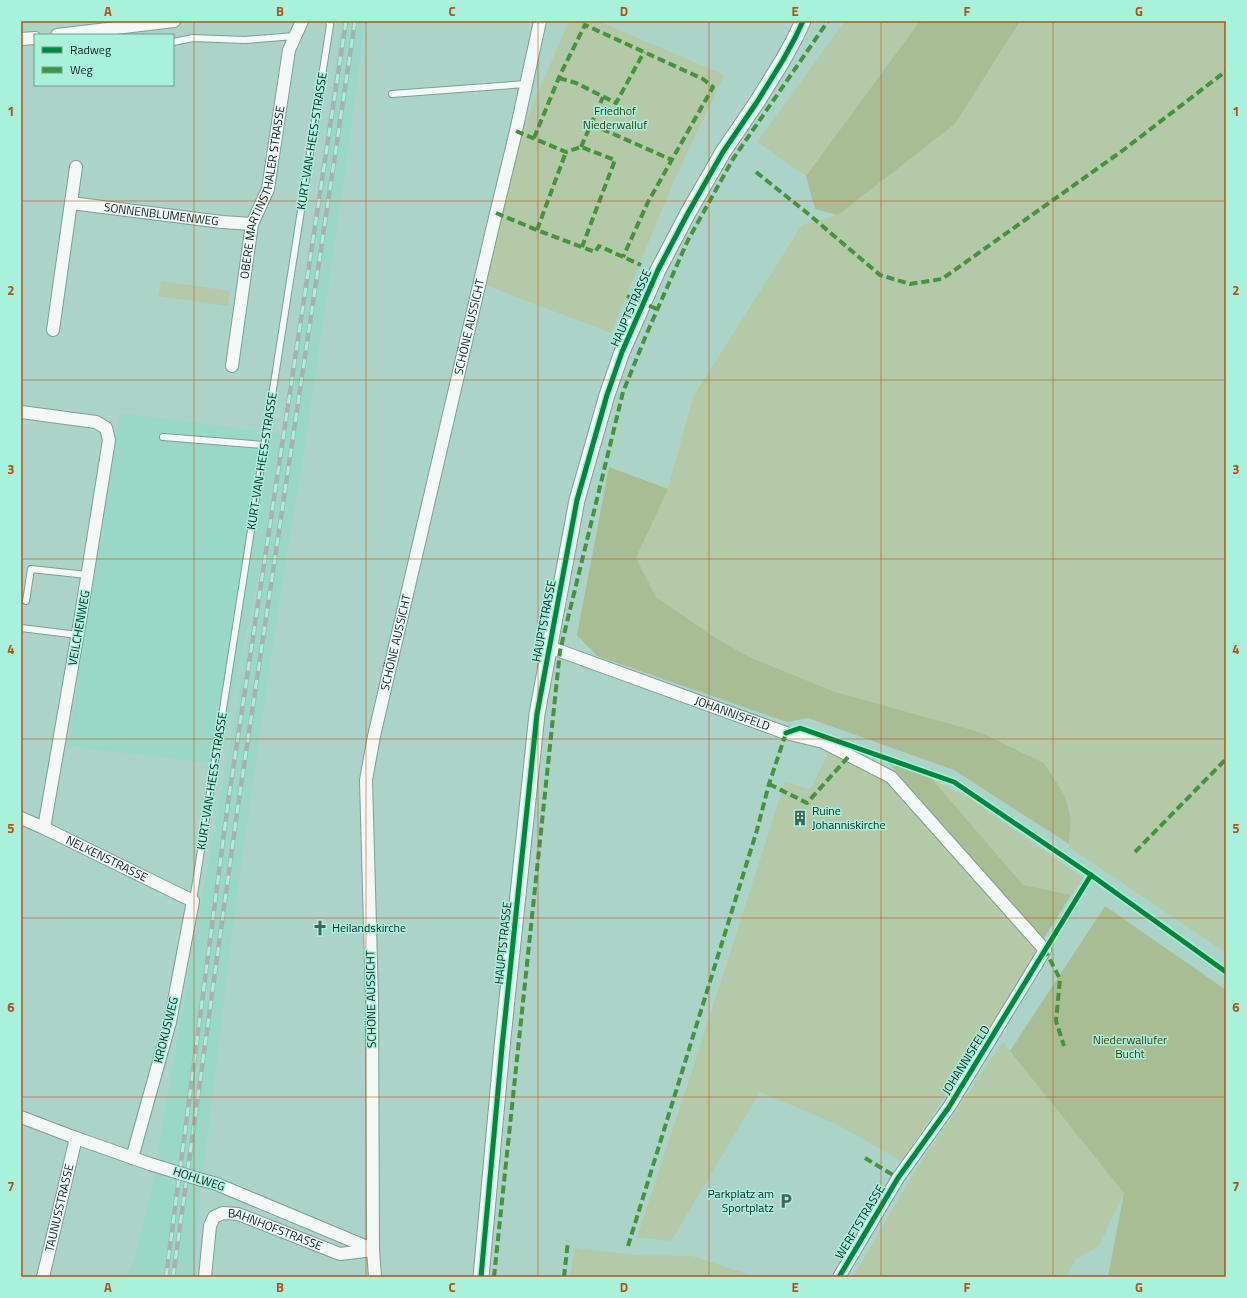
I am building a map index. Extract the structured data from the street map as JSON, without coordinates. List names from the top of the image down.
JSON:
{
  "streets": {
    "street": [
      "OBERE MARTINSTHALER STRASSE",
      "SONNENBLUMENWEG",
      "HAUPTSTRASSE",
      "SCHÖNE AUSSICHT",
      "VEILCHENWEG",
      "JOHANNISFELD",
      "NELKENSTRASSE",
      "KROKUSWEG",
      "HOHLWEG",
      "TAUNUSSTRASSE",
      "WERFTSTRASSE",
      "BAHNHOFSTRASSE"
    ],
    "lane": ["KURT-VAN-HEES-STRASSE"]
  },
  "crossings": [
    ["KURT-VAN-HEES-STRASSE", "NELKENSTRASSE"],
    ["KURT-VAN-HEES-STRASSE", "KROKUSWEG"],
    ["OBERE MARTINSTHALER STRASSE", "SONNENBLUMENWEG"],
    ["HAUPTSTRASSE", "JOHANNISFELD"],
    ["SCHÖNE AUSSICHT", "HOHLWEG"],
    ["SCHÖNE AUSSICHT", "BAHNHOFSTRASSE"],
    ["VEILCHENWEG", "NELKENSTRASSE"],
    ["JOHANNISFELD", "WERFTSTRASSE"],
    ["NELKENSTRASSE", "KROKUSWEG"],
    ["KROKUSWEG", "HOHLWEG"],
    ["HOHLWEG", "TAUNUSSTRASSE"],
    ["HOHLWEG", "BAHNHOFSTRASSE"]
  ],
  "parks": ["Friedhof Niederwalluf", "Niederwallufer Bucht"],
  "places": {
    "building": ["Ruine Johanniskirche"],
    "church": ["Heilandskirche"],
    "parking": ["Parkplatz am Sportplatz"]
  },
  "legend": ["Radweg", "Weg"],
  "grid": {
    "columns": [
      "A",
      "B",
      "C",
      "D",
      "E",
      "F",
      "G"
    ],
    "rows": [
      "1",
      "2",
      "3",
      "4",
      "5",
      "6",
      "7"
    ]
  }
}
